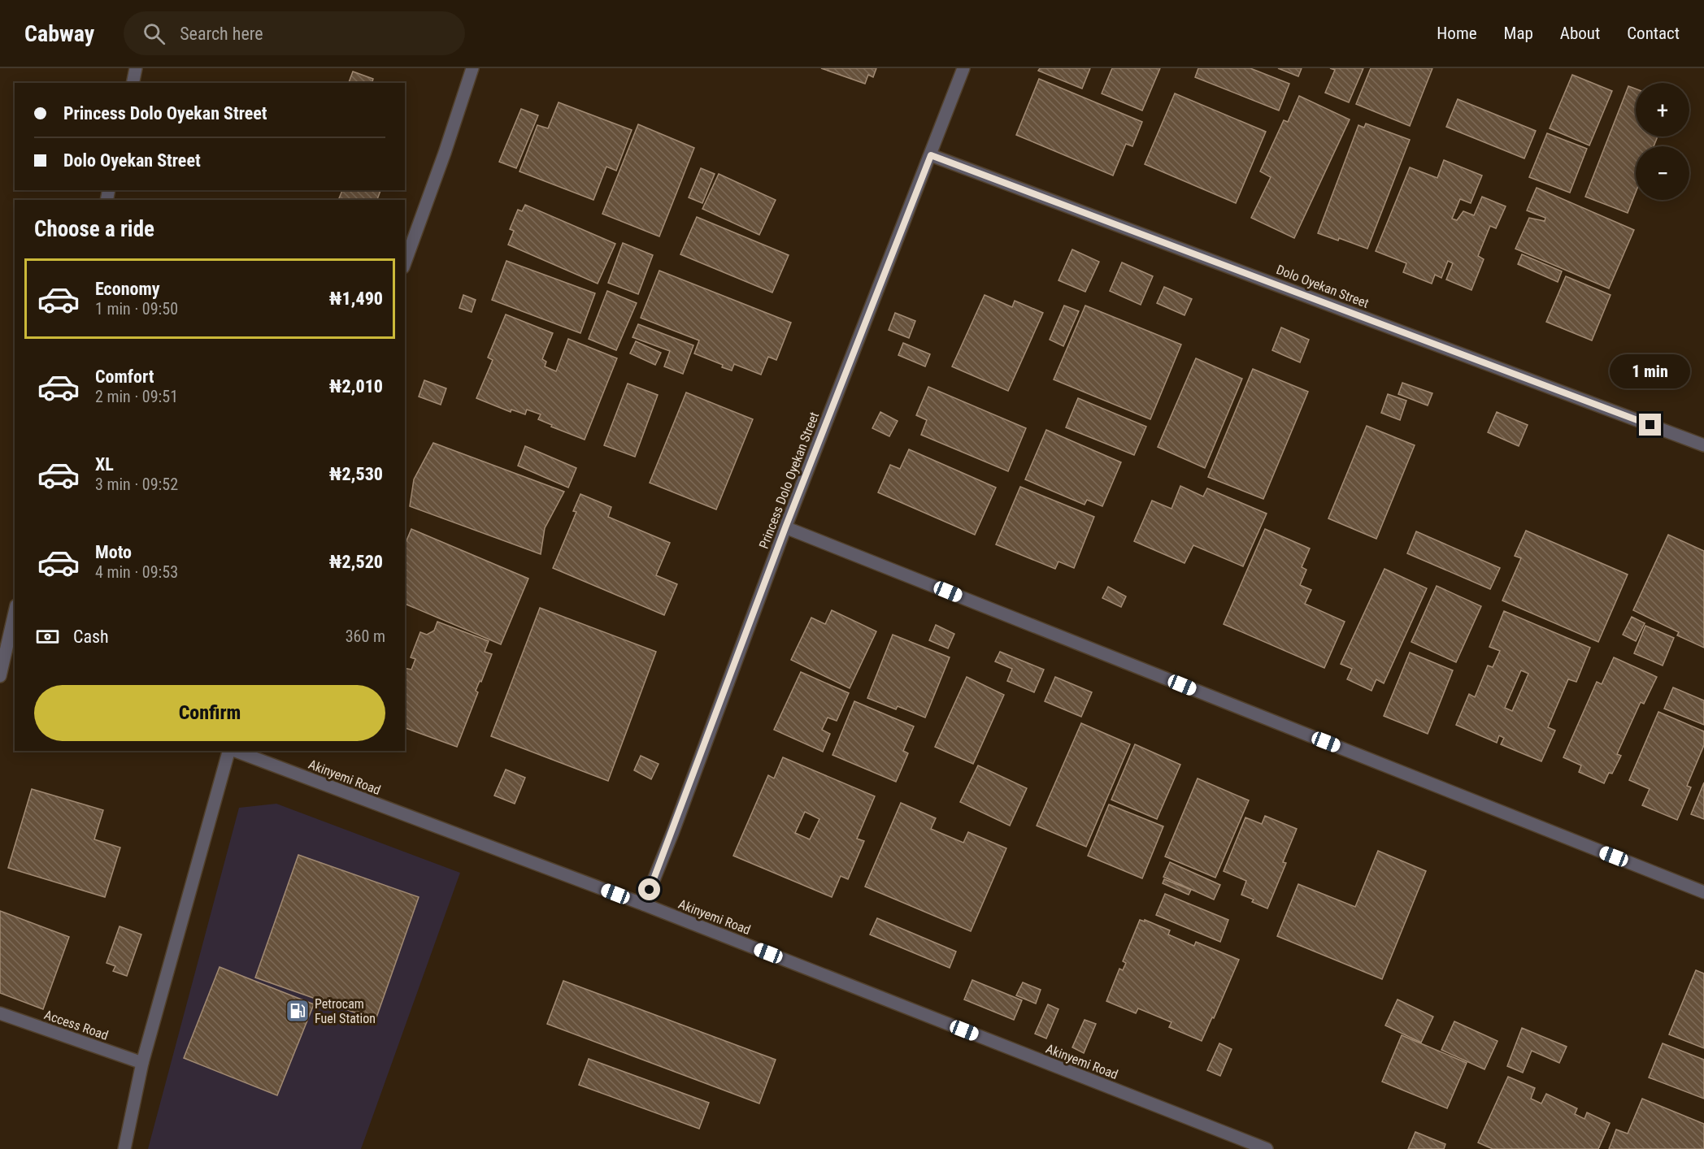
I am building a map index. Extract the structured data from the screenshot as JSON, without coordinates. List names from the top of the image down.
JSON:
{
  "streets": {
    "street": [
      "Dolo Oyekan Street",
      "Princess Dolo Oyekan Street",
      "Akinyemi Road",
      "Access Road"
    ]
  },
  "crossings": [
    ["Dolo Oyekan Street", "Princess Dolo Oyekan Street"],
    ["Princess Dolo Oyekan Street", "Akinyemi Road"]
  ],
  "places": {
    "fuel station": ["Petrocam Fuel Station"]
  },
  "page": {
    "header": "Cabway",
    "search": "Search here",
    "nav": [
      "Home",
      "Map",
      "About",
      "Contact"
    ],
    "map_buttons": ["+", "−"],
    "banner": ["Princess Dolo Oyekan Street", "Dolo Oyekan Street"],
    "heading": "Choose a ride",
    "list": [
      {
        "name": "Economy",
        "note": "1 min · 09:50",
        "value": "₦1,490"
      },
      {
        "name": "Comfort",
        "note": "2 min · 09:51",
        "value": "₦2,010"
      },
      {
        "name": "XL",
        "note": "3 min · 09:52",
        "value": "₦2,530"
      },
      {
        "name": "Moto",
        "note": "4 min · 09:53",
        "value": "₦2,520"
      }
    ],
    "bubble": "1 min",
    "pay": ["Cash", "360 m"],
    "buttons": "Confirm"
  }
}
